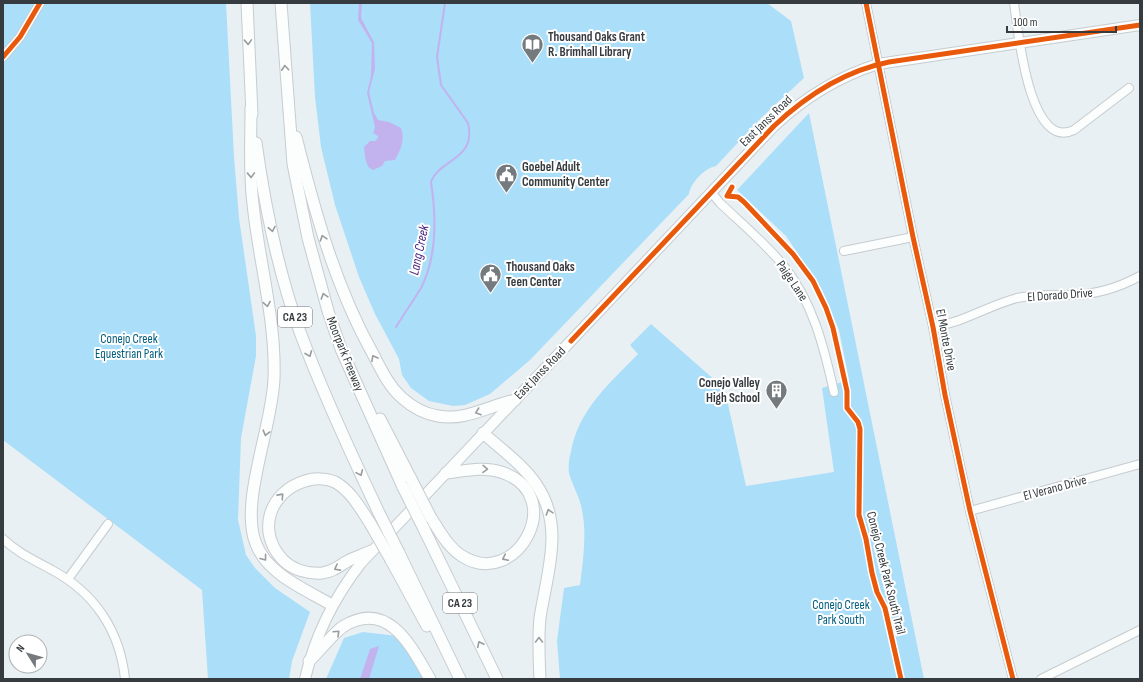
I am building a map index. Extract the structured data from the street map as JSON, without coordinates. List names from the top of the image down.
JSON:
{
  "streets": {
    "highway": ["CA 23", "Moorpark Freeway"],
    "main road": ["East Janss Road"],
    "street": [
      "Paige Lane",
      "El Dorado Drive",
      "El Monte Drive",
      "El Verano Drive"
    ],
    "cycle path": ["Conejo Creek Park South Trail"]
  },
  "crossings": [
    ["East Janss Road", "Paige Lane"],
    ["East Janss Road", "El Monte Drive"],
    ["El Dorado Drive", "El Monte Drive"],
    ["El Monte Drive", "El Verano Drive"]
  ],
  "water": ["Lang Creek"],
  "parks": ["Conejo Creek Equestrian Park", "Conejo Creek Park South"],
  "places": {
    "library": ["Thousand Oaks Grant R. Brimhall Library"],
    "public building": ["Goebel Adult Community Center", "Thousand Oaks Teen Center"],
    "building": ["Conejo Valley High School"]
  },
  "scale_bar": "100 m",
  "north": "top left"
}
